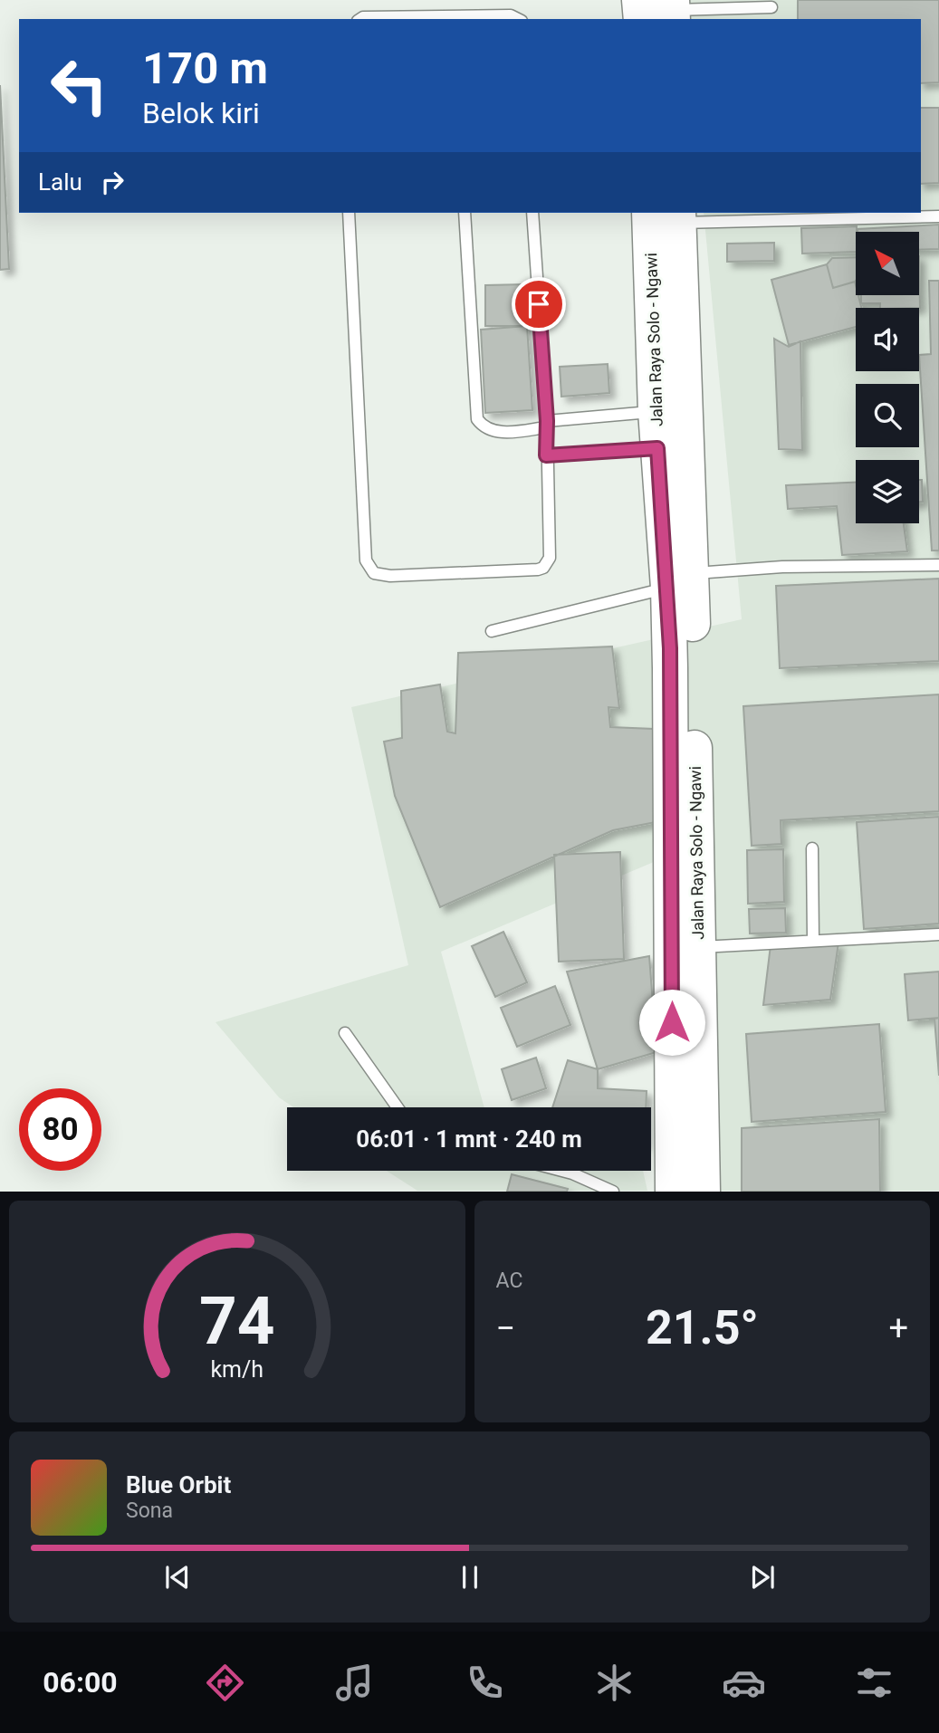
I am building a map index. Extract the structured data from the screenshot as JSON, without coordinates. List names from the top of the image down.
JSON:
{
  "streets": {
    "highway": ["Jalan Raya Solo - Ngawi"]
  },
  "north": "top left",
  "page": {
    "turn": ["170 m", "Belok kiri"],
    "then": "Lalu",
    "limit": "80",
    "trip": "06:01 · 1 mnt · 240 m",
    "tile": "AC",
    "heat": ["−", "21.5°", "+"],
    "song": ["Blue Orbit", "Sona"],
    "tabs": "06:00",
    "gauge": ["74", "km/h"]
  }
}
